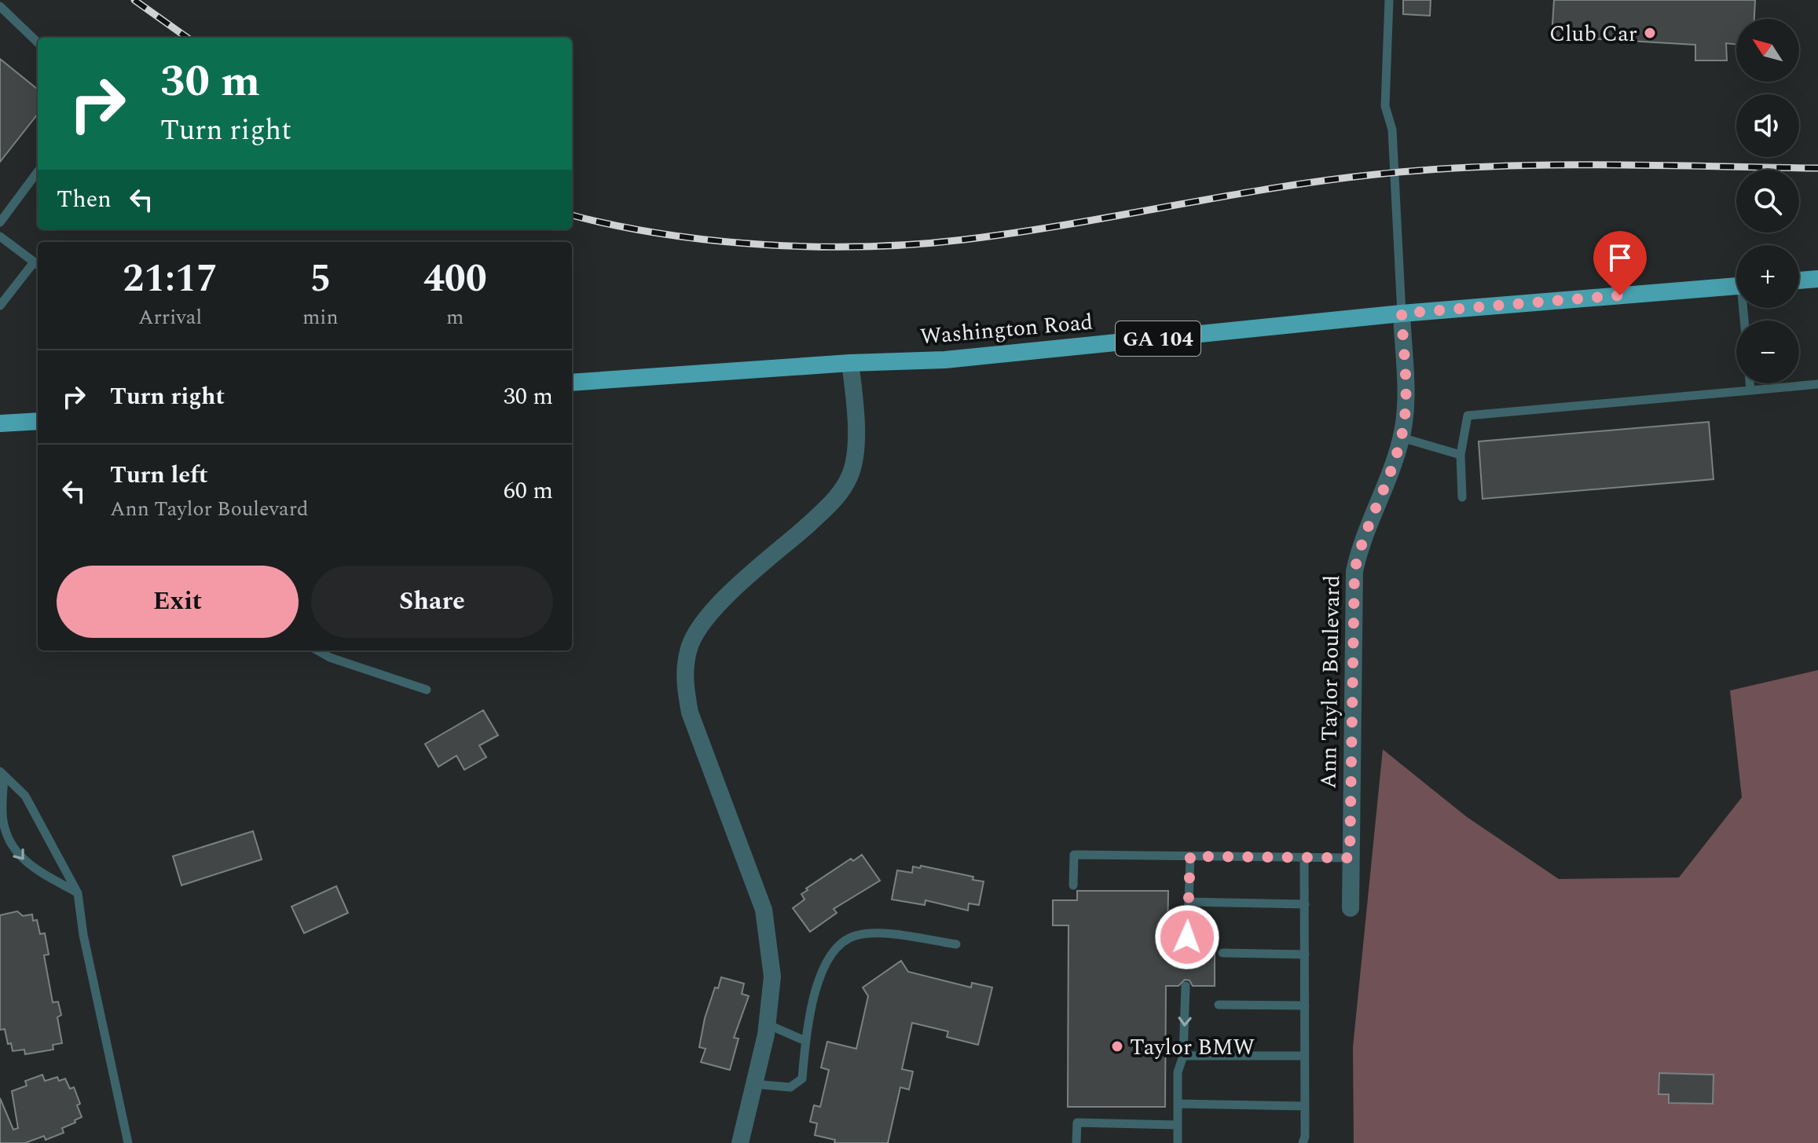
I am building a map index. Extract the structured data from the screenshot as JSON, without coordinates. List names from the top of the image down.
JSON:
{
  "streets": {
    "main road": ["Washington Road", "GA 104"],
    "street": ["Ann Taylor Boulevard"]
  },
  "crossings": [
    ["Washington Road", "Ann Taylor Boulevard"]
  ],
  "places": ["Club Car", "Taylor BMW"],
  "north": "top left",
  "page": {
    "map_buttons": ["+", "−"],
    "turn": ["30 m", "Turn right"],
    "then": "Then",
    "eta": [
      "21:17",
      "Arrival",
      "5",
      "min",
      "400",
      "m"
    ],
    "list": [
      {
        "name": "Turn right",
        "value": "30 m"
      },
      {
        "name": "Turn left",
        "note": "Ann Taylor Boulevard",
        "value": "60 m"
      }
    ],
    "buttons": ["Exit", "Share"]
  }
}
